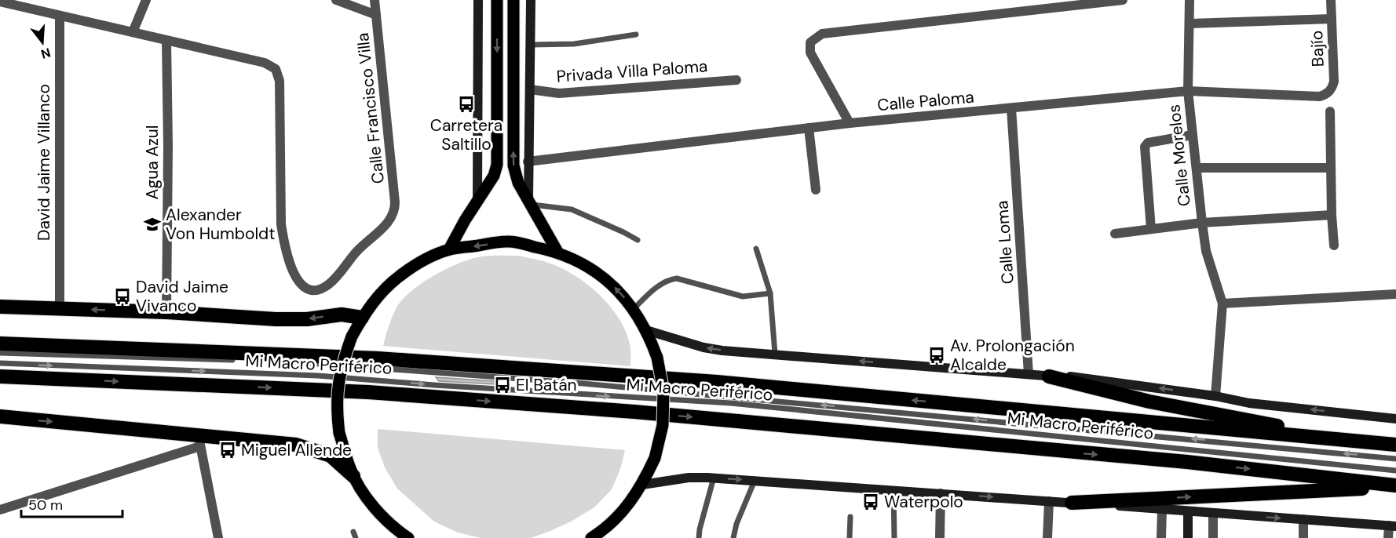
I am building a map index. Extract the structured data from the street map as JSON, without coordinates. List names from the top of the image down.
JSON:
{
  "streets": {
    "street": [
      "Bajío",
      "Privada Villa Paloma",
      "Calle Paloma",
      "Calle Francisco Villa",
      "Calle Morelos",
      "David Jaime Villanco",
      "Agua Azul",
      "Calle Loma"
    ],
    "lane": ["Mi Macro Periférico"]
  },
  "crossings": [
    ["Bajío", "Calle Paloma"],
    ["Calle Paloma", "Calle Morelos"],
    ["Calle Paloma", "Calle Loma"],
    ["Calle Francisco Villa", "Agua Azul"]
  ],
  "places": {
    "bus stop": [
      "Carretera Saltillo",
      "David Jaime Vivanco",
      "Av. Prolongación Alcalde",
      "El Batán",
      "Miguel Allende",
      "Waterpolo"
    ],
    "school or university": ["Alexander Von Humboldt"]
  },
  "scale_bar": "50 m",
  "north": "bottom"
}
